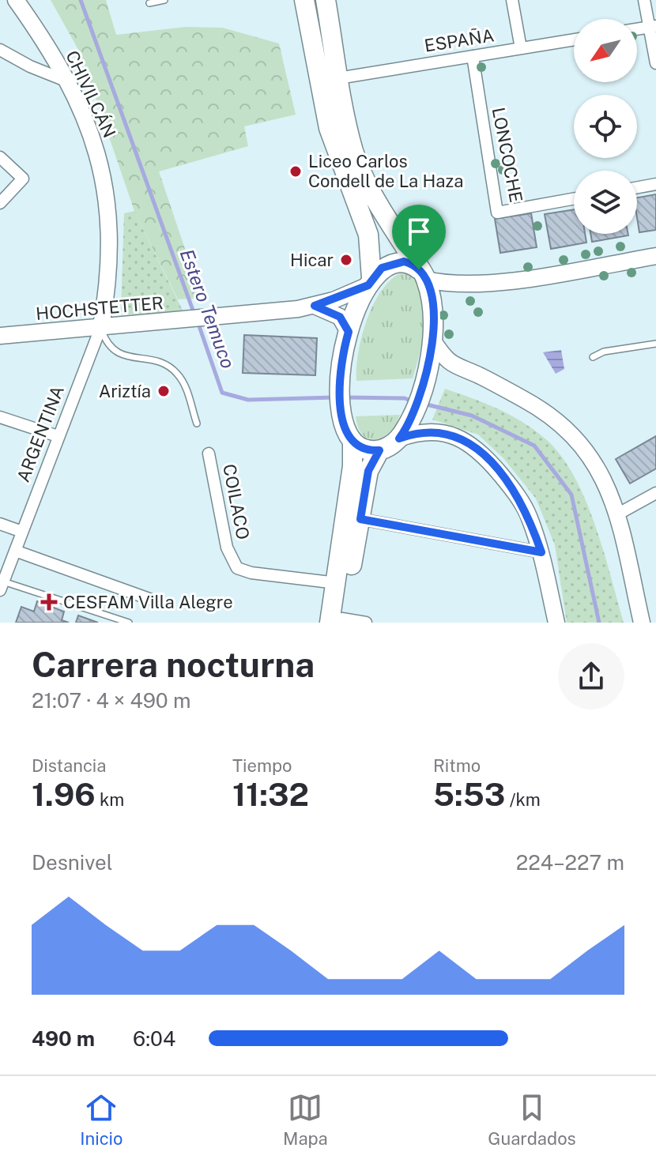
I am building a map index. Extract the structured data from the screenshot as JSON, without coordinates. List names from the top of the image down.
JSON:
{
  "streets": {
    "main road": ["CHIVILCÁN", "HOCHSTETTER"],
    "street": [
      "ESPAÑA",
      "LONCOCHE",
      "ARGENTINA",
      "COILACO"
    ]
  },
  "crossings": [
    ["ESPAÑA", "LONCOCHE"],
    ["CHIVILCÁN", "HOCHSTETTER"],
    ["CHIVILCÁN", "ARGENTINA"],
    ["HOCHSTETTER", "ARGENTINA"]
  ],
  "water": ["Estero Temuco"],
  "places": {
    "other": ["Liceo Carlos Condell de La Haza", "Hicar", "Ariztía"],
    "health": ["CESFAM Villa Alegre"]
  },
  "north": "bottom left",
  "page": {
    "heading": ["Carrera nocturna", "21:07 · 4 × 490 m"],
    "stats": [
      ["Distancia", "1.96 km"],
      ["Tiempo", "11:32"],
      ["Ritmo", "5:53 /km"]
    ],
    "chart": ["Desnivel", "224–227 m"],
    "list": [
      {
        "name": "490 m",
        "note": "6:04"
      }
    ],
    "tabs": ["Inicio", "Mapa", "Guardados"]
  }
}
